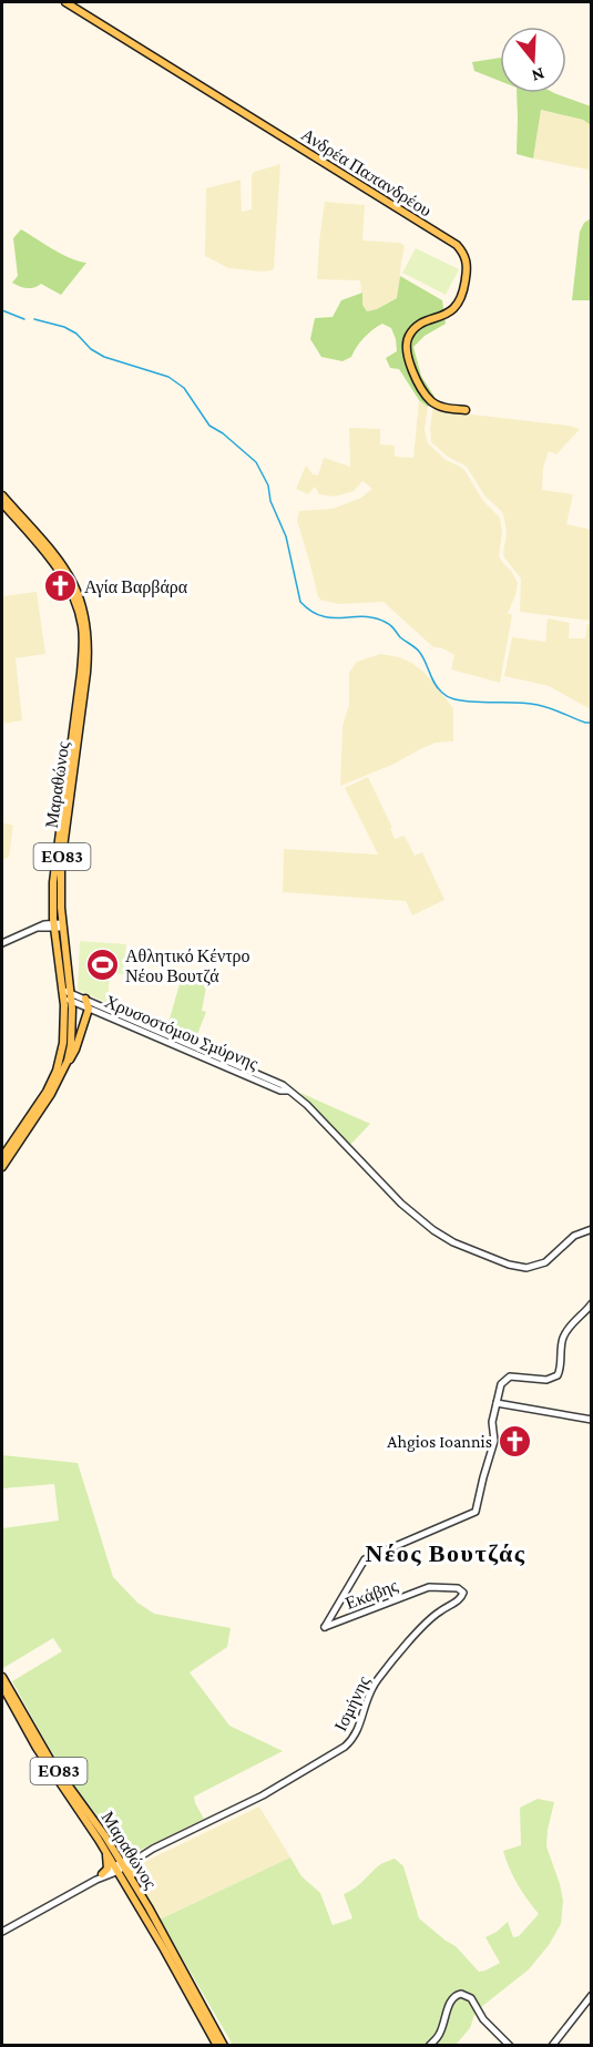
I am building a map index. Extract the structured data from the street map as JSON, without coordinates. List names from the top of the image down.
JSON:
{
  "streets": {
    "main road": ["Ανδρέα Παπανδρέου", "Μαραθώνος", "ΕΟ83"],
    "street": ["Χρυσοστόμου Σμύρνης", "Εκάβης", "Ισμήνης"]
  },
  "crossings": [
    ["Μαραθώνος", "Χρυσοστόμου Σμύρνης"],
    ["Εκάβης", "Ισμήνης"]
  ],
  "districts": ["Νέος Βουτζάς"],
  "places": {
    "church": ["Αγία Βαρβάρα", "Ahgios Ioannis"],
    "sports": ["Αθλητικό Κέντρο Νέου Βουτζά"]
  },
  "north": "bottom"
}
